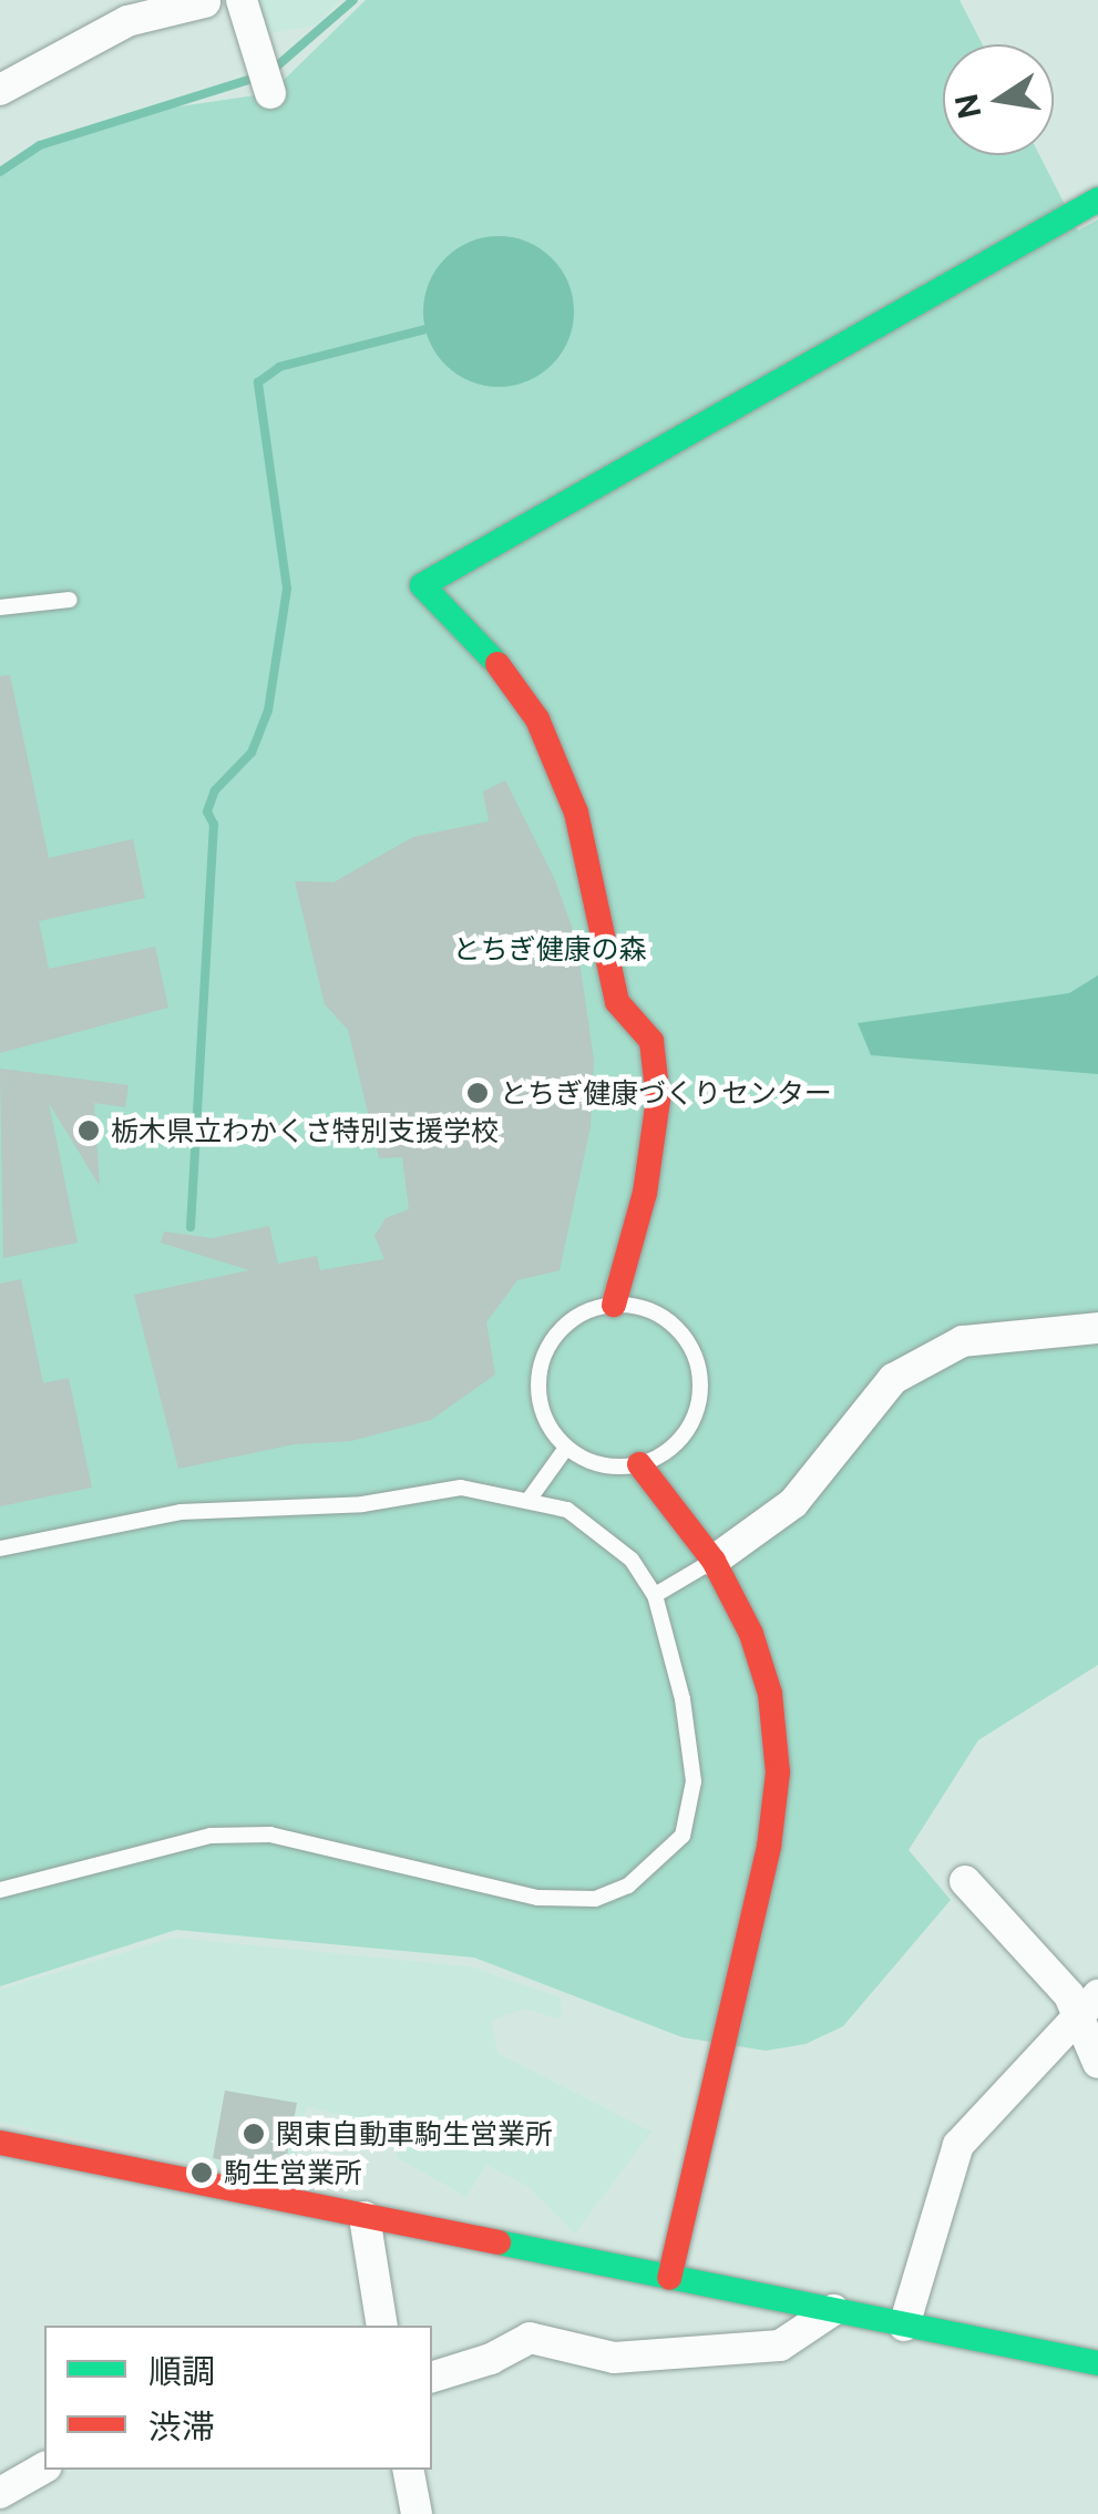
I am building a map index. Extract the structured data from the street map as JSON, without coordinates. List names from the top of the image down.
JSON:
{
  "parks": ["とちぎ健康の森"],
  "places": [
    "とちぎ健康づくりセンター",
    "栃木県立わかくさ特別支援学校",
    "関東自動車駒生営業所",
    "駒生営業所"
  ],
  "legend": ["順調", "渋滞"],
  "north": "left"
}
